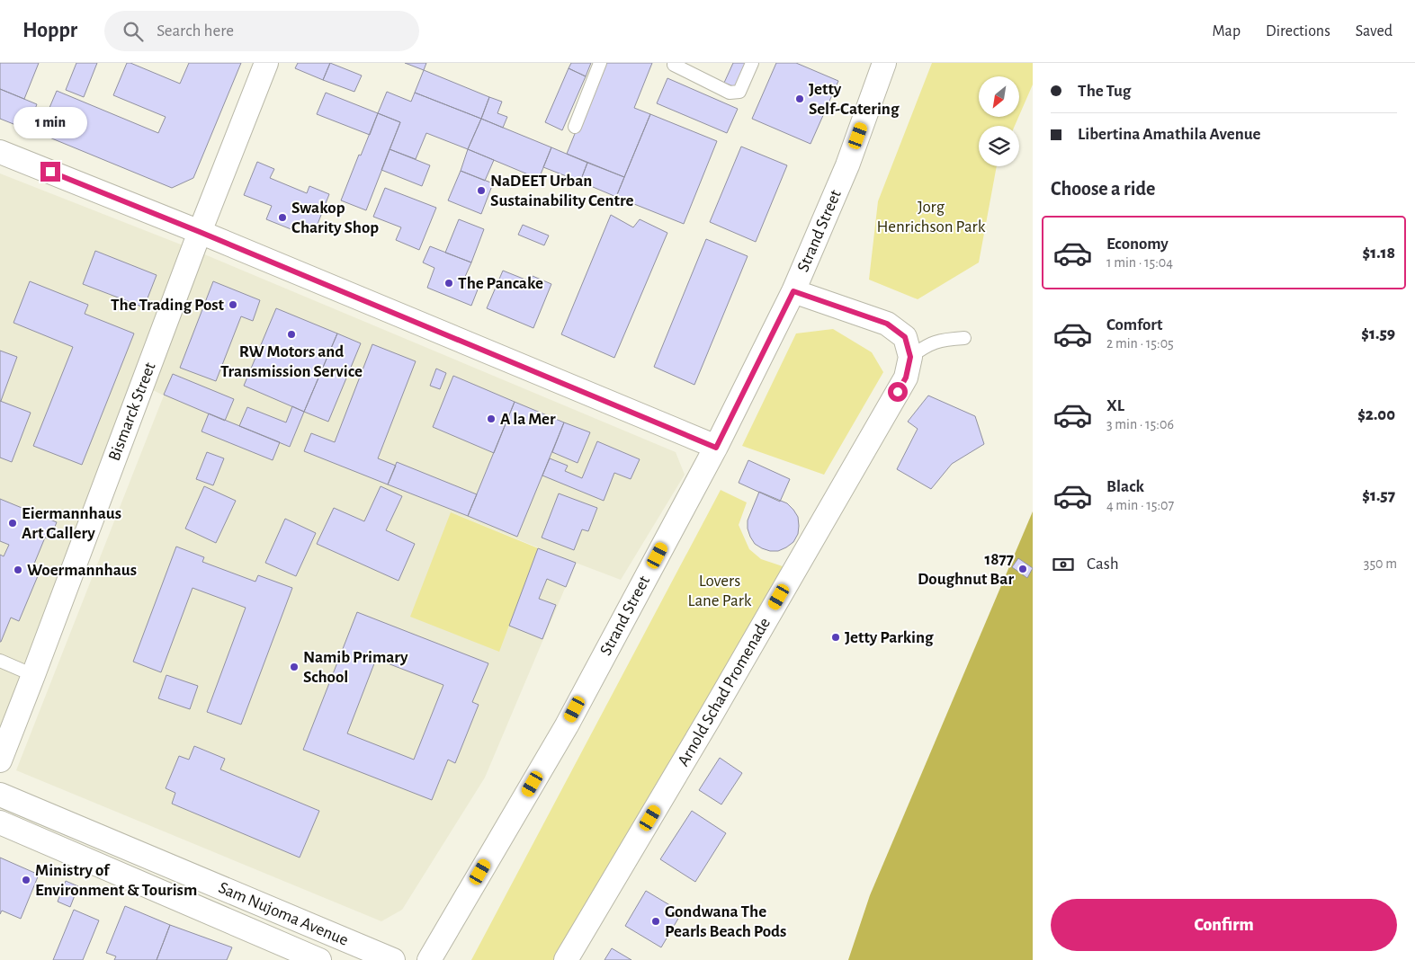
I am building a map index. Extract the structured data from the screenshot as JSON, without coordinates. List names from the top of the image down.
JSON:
{
  "streets": {
    "street": [
      "Strand Street",
      "Bismarck Street",
      "Arnold Schad Promenade",
      "Sam Nujoma Avenue"
    ]
  },
  "parks": ["Jorg Henrichson Park", "Lovers Lane Park"],
  "places": [
    "Jetty Self-Catering",
    "NaDEET Urban Sustainability Centre",
    "Swakop Charity Shop",
    "The Pancake",
    "The Trading Post",
    "RW Motors and Transmission Service",
    "A la Mer",
    "Eiermannhaus Art Gallery",
    "1877 Doughnut Bar",
    "Woermannhaus",
    "Jetty Parking",
    "Namib Primary School",
    "Ministry of Environment & Tourism",
    "Gondwana The Pearls Beach Pods"
  ],
  "north": "bottom left",
  "page": {
    "header": "Hoppr",
    "search": "Search here",
    "nav": ["Map", "Directions", "Saved"],
    "banner": ["The Tug", "Libertina Amathila Avenue"],
    "bubble": "1 min",
    "heading": "Choose a ride",
    "list": [
      {
        "name": "Economy",
        "note": "1 min · 15:04",
        "value": "$1.18"
      },
      {
        "name": "Comfort",
        "note": "2 min · 15:05",
        "value": "$1.59"
      },
      {
        "name": "XL",
        "note": "3 min · 15:06",
        "value": "$2.00"
      },
      {
        "name": "Black",
        "note": "4 min · 15:07",
        "value": "$1.57"
      }
    ],
    "pay": ["Cash", "350 m"],
    "buttons": "Confirm"
  }
}
